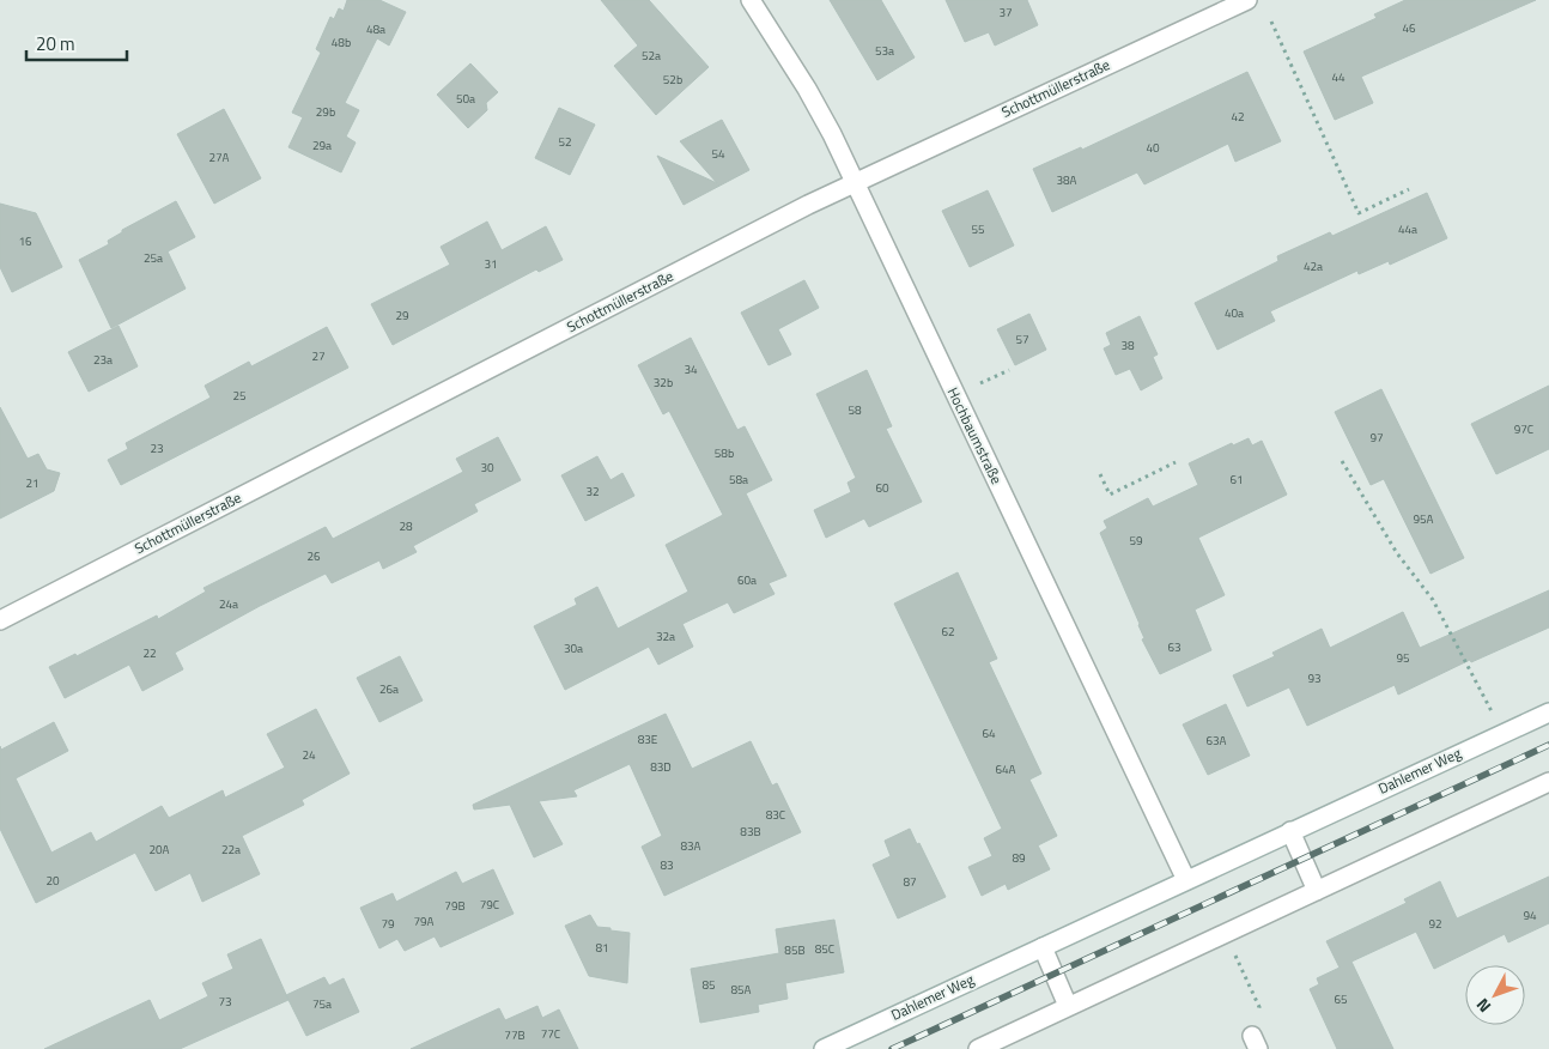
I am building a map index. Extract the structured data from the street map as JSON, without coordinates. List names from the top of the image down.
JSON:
{
  "streets": {
    "street": ["Schottmüllerstraße", "Hochbaumstraße", "Dahlemer Weg"]
  },
  "crossings": [
    ["Schottmüllerstraße", "Hochbaumstraße"],
    ["Hochbaumstraße", "Dahlemer Weg"]
  ],
  "house_numbers": [
    "37",
    "46",
    "48a",
    "48b",
    "53a",
    "52a",
    "44",
    "52b",
    "50a",
    "29b",
    "42",
    "52",
    "29a",
    "40",
    "54",
    "27A",
    "38A",
    "55",
    "44a",
    "16",
    "25a",
    "31",
    "42a",
    "40a",
    "29",
    "57",
    "38",
    "27",
    "23a",
    "34",
    "32b",
    "25",
    "58",
    "97C",
    "97",
    "23",
    "58b",
    "30",
    "58a",
    "61",
    "21",
    "60",
    "32",
    "95A",
    "28",
    "59",
    "26",
    "60a",
    "24a",
    "62",
    "32a",
    "63",
    "30a",
    "22",
    "95",
    "93",
    "26a",
    "64",
    "83E",
    "63A",
    "24",
    "83D",
    "64A",
    "83C",
    "83B",
    "83A",
    "20A",
    "22a",
    "89",
    "83",
    "20",
    "87",
    "79C",
    "79B",
    "94",
    "79A",
    "79",
    "92",
    "81",
    "85C",
    "85B",
    "85",
    "85A",
    "65",
    "73",
    "75a",
    "77C",
    "77B"
  ],
  "scale_bar": "20 m",
  "north": "bottom left"
}
